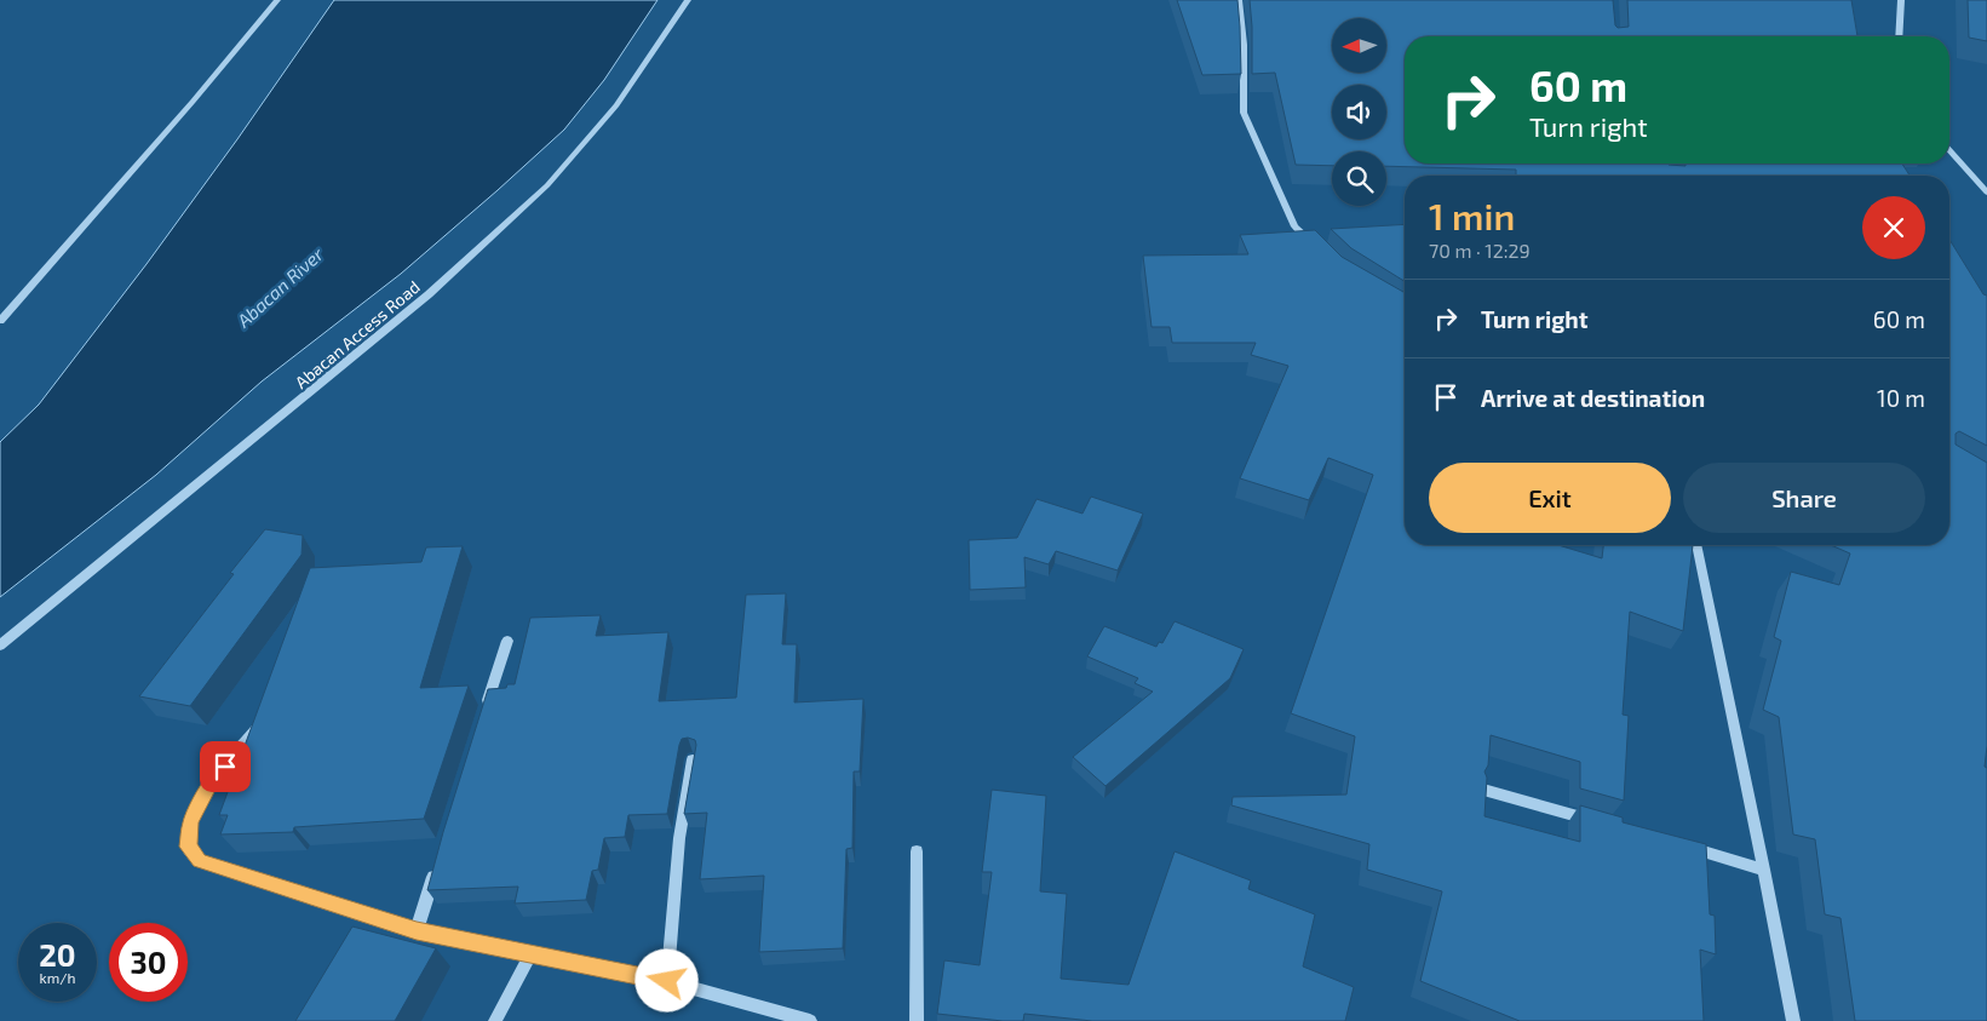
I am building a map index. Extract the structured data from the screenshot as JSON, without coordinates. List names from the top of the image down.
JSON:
{
  "streets": {
    "street": ["Abacan Access Road"]
  },
  "water": ["Abacan River"],
  "north": "left",
  "page": {
    "turn": ["60 m", "Turn right"],
    "heading": ["1 min", "70 m · 12:29"],
    "list": [
      {
        "name": "Turn right",
        "value": "60 m"
      },
      {
        "name": "Arrive at destination",
        "value": "10 m"
      }
    ],
    "buttons": ["Exit", "Share"],
    "speed": "20 km/h",
    "limit": "30"
  }
}
